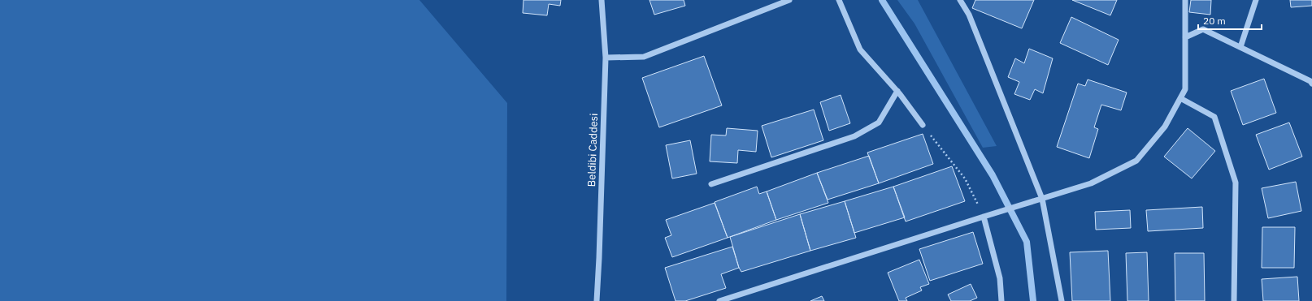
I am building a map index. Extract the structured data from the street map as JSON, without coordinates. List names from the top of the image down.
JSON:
{
  "streets": {
    "street": ["Beldibi Caddesi"]
  },
  "scale_bar": "20 m"
}
